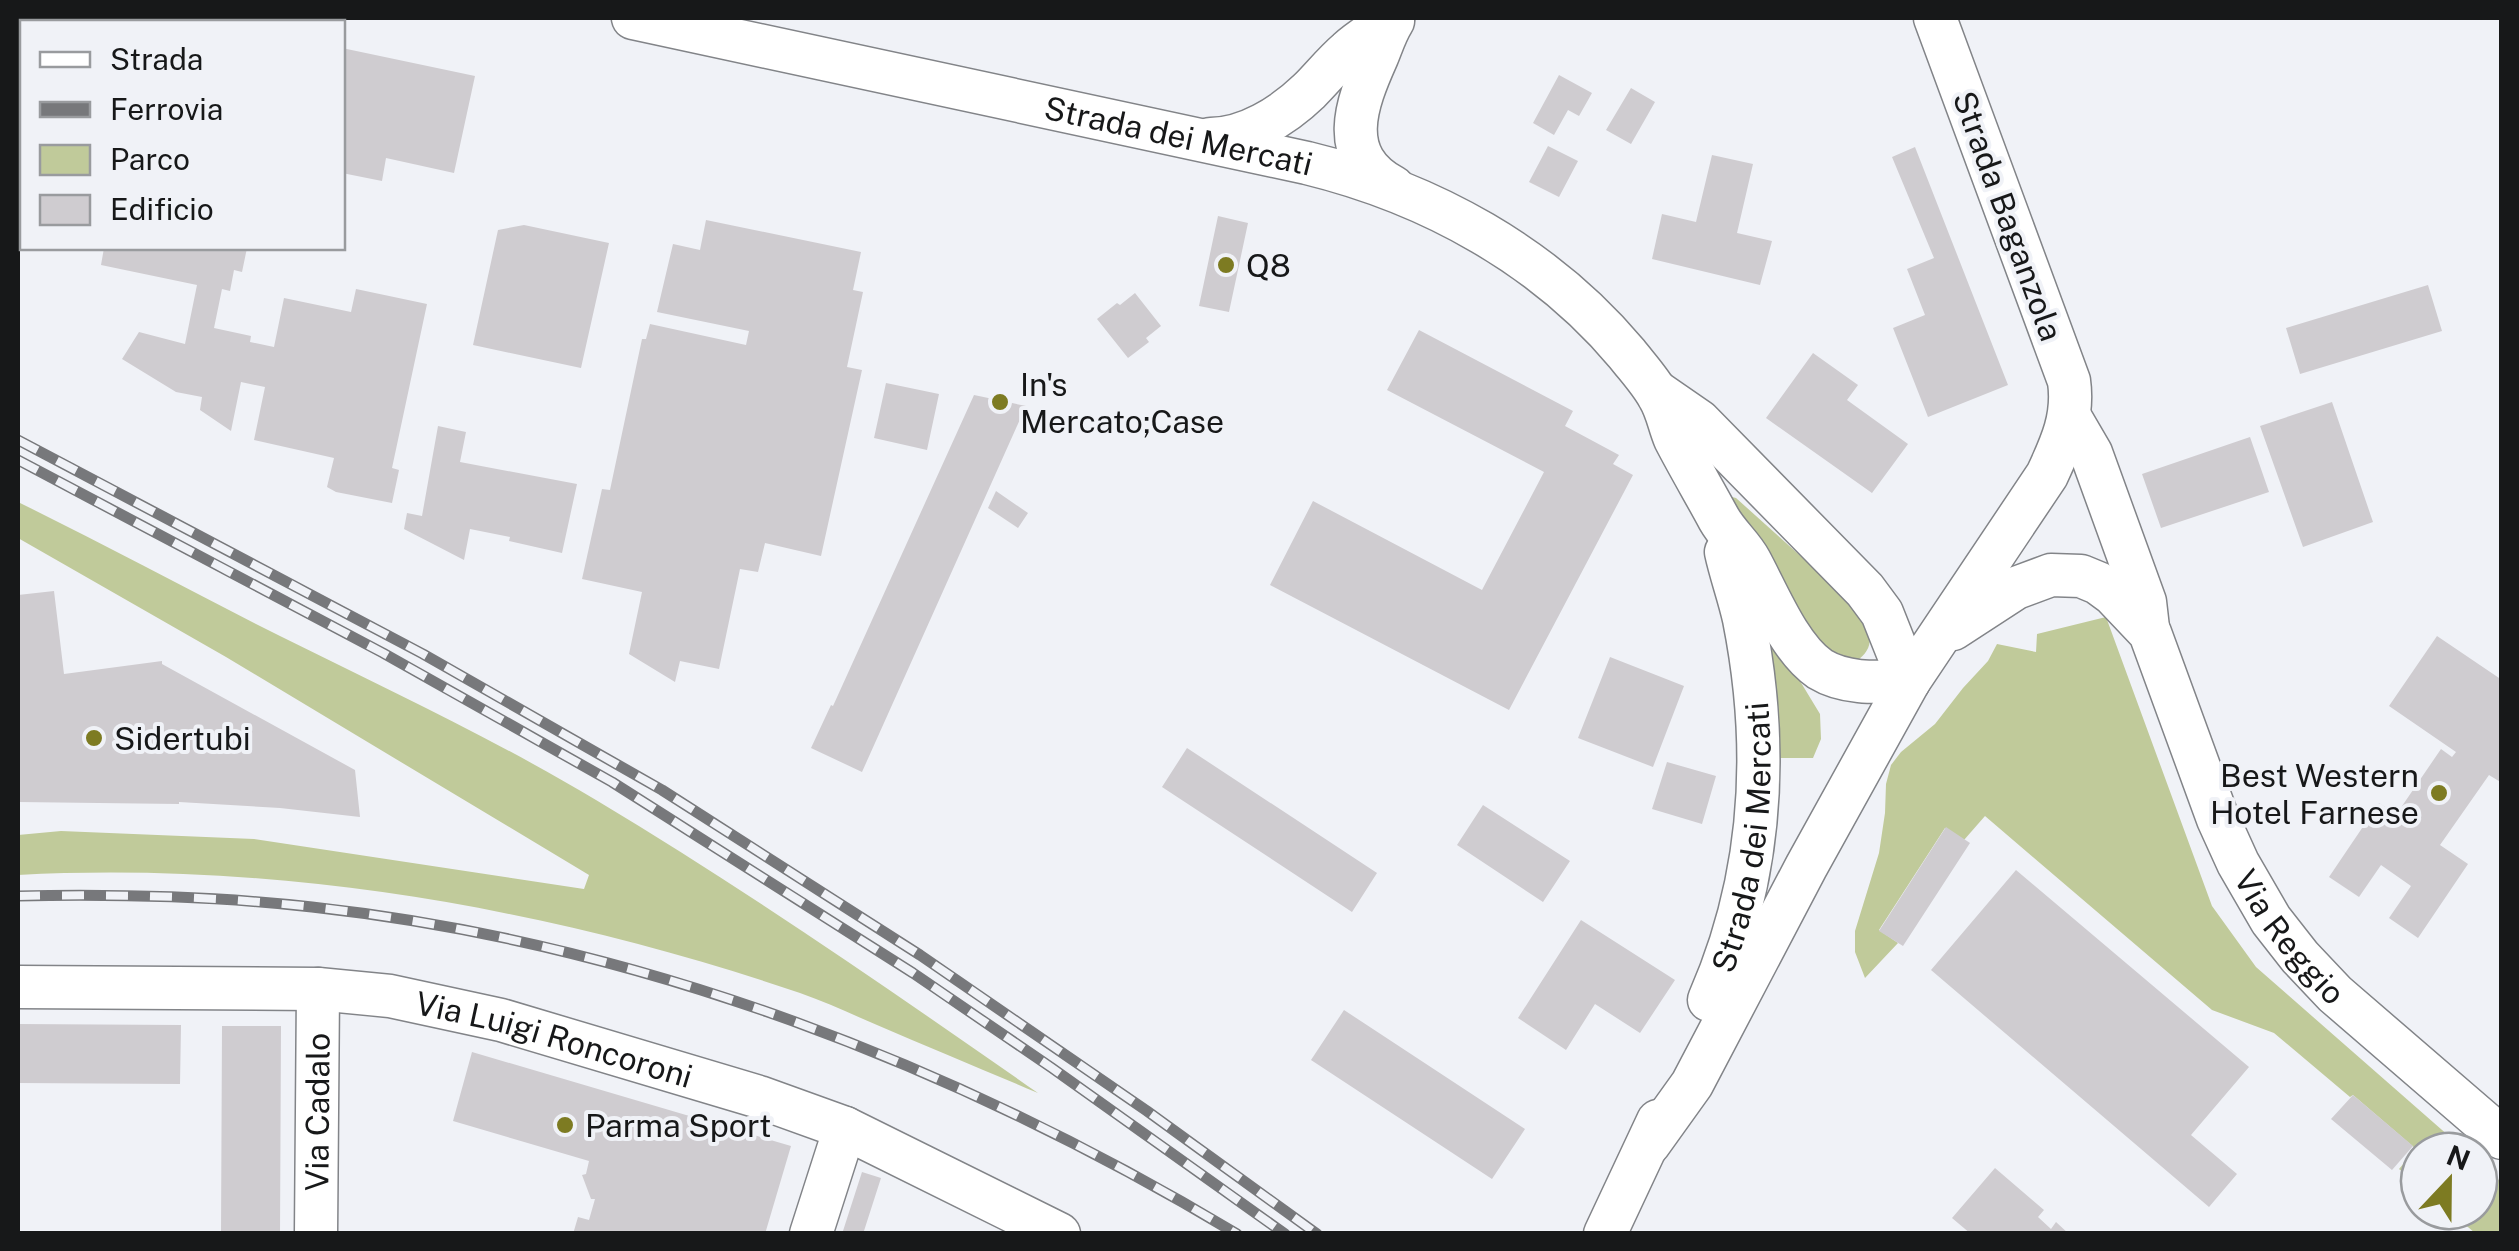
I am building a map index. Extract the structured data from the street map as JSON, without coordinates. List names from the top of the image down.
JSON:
{
  "streets": {
    "street": [
      "Strada dei Mercati",
      "Strada Baganzola",
      "Via Reggio",
      "Via Luigi Roncoroni",
      "Via Cadalo"
    ]
  },
  "crossings": [
    ["Strada dei Mercati", "Strada Baganzola"],
    ["Strada Baganzola", "Via Reggio"],
    ["Via Luigi Roncoroni", "Via Cadalo"]
  ],
  "places": [
    "Q8",
    "In's Mercato;Case",
    "Sidertubi",
    "Best Western Hotel Farnese",
    "Parma Sport"
  ],
  "legend": [
    "Strada",
    "Ferrovia",
    "Parco",
    "Edificio"
  ],
  "north": "top"
}
